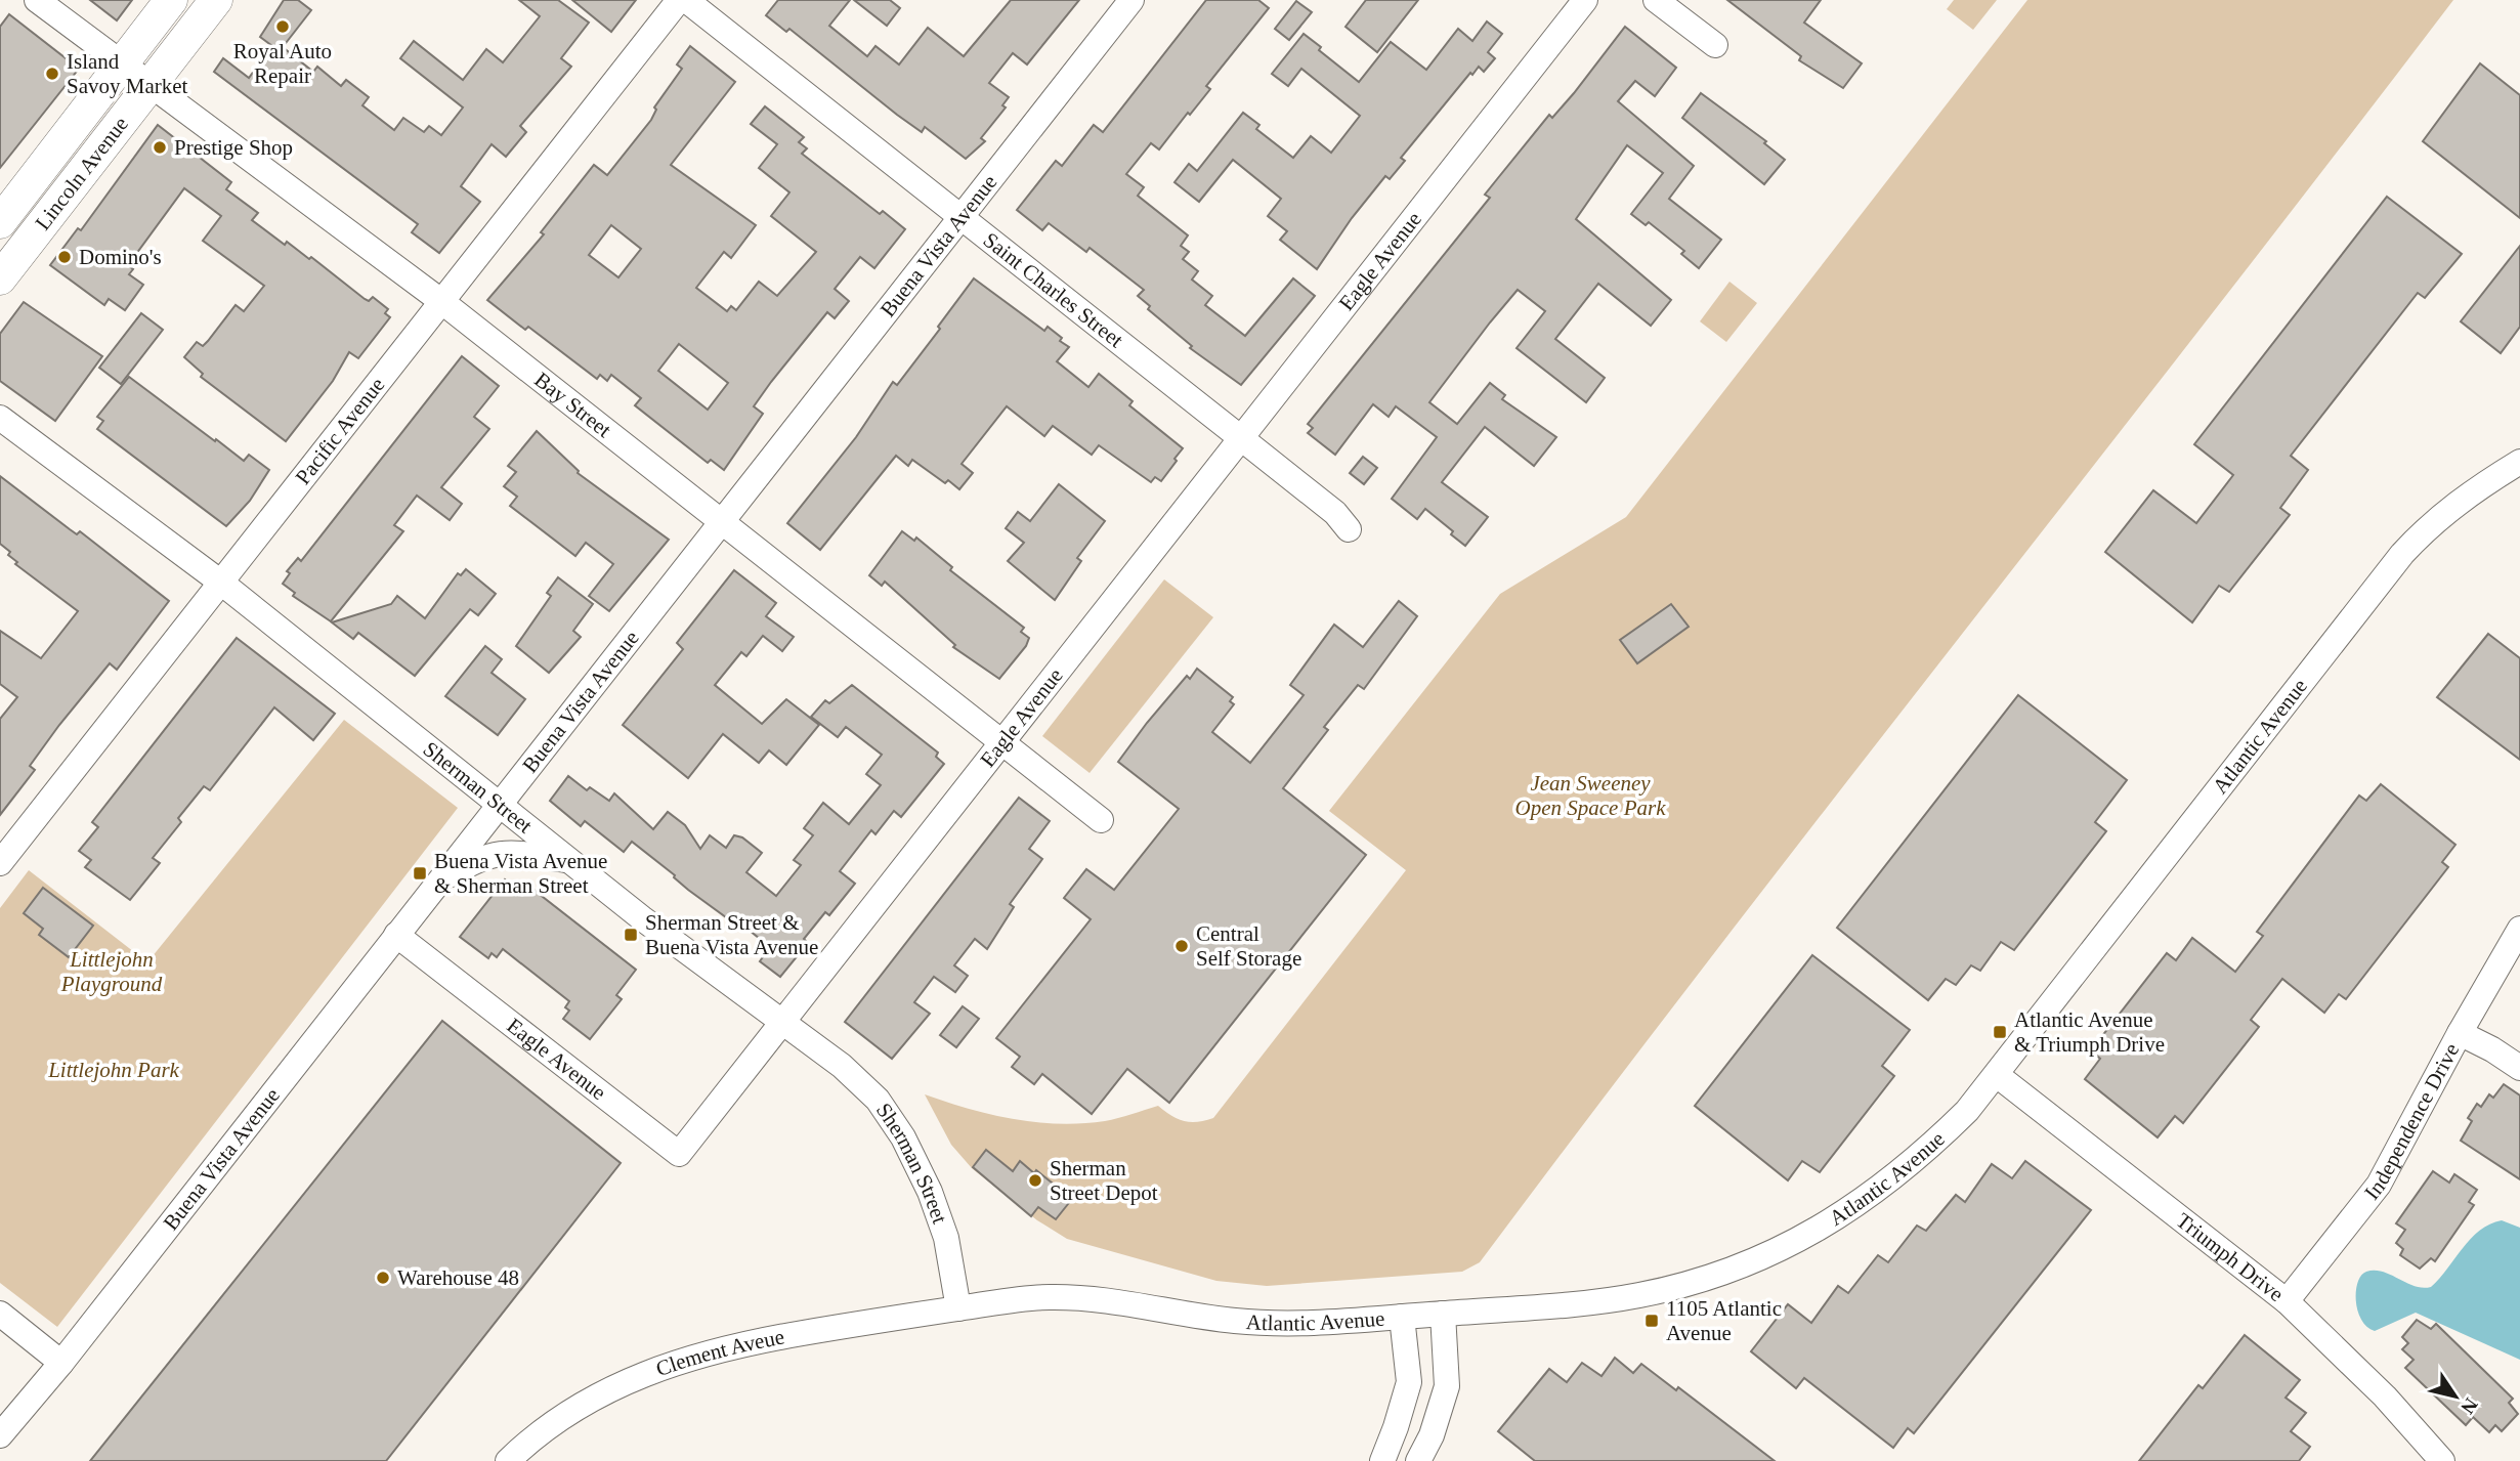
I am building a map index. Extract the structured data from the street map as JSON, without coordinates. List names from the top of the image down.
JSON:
{
  "streets": {
    "main road": ["Lincoln Avenue"],
    "street": [
      "Buena Vista Avenue",
      "Eagle Avenue",
      "Saint Charles Street",
      "Bay Street",
      "Pacific Avenue",
      "Atlantic Avenue",
      "Sherman Street",
      "Independence Drive",
      "Triumph Drive",
      "Clement Aveue"
    ]
  },
  "crossings": [
    ["Lincoln Avenue", "Bay Street"],
    ["Buena Vista Avenue", "Eagle Avenue"],
    ["Buena Vista Avenue", "Saint Charles Street"],
    ["Buena Vista Avenue", "Bay Street"],
    ["Buena Vista Avenue", "Sherman Street"],
    ["Eagle Avenue", "Saint Charles Street"],
    ["Eagle Avenue", "Bay Street"],
    ["Eagle Avenue", "Sherman Street"],
    ["Bay Street", "Pacific Avenue"],
    ["Pacific Avenue", "Sherman Street"],
    ["Atlantic Avenue", "Sherman Street"],
    ["Atlantic Avenue", "Triumph Drive"],
    ["Atlantic Avenue", "Clement Aveue"],
    ["Sherman Street", "Clement Aveue"],
    ["Independence Drive", "Triumph Drive"]
  ],
  "parks": ["Jean Sweeney Open Space Park", "Littlejohn Playground", "Littlejohn Park"],
  "places": {
    "other": [
      "Royal Auto Repair",
      "Island Savoy Market",
      "Prestige Shop",
      "Domino's",
      "Central Self Storage",
      "Sherman Street Depot",
      "Warehouse 48"
    ],
    "transit": [
      "Buena Vista Avenue & Sherman Street",
      "Sherman Street & Buena Vista Avenue",
      "Atlantic Avenue & Triumph Drive",
      "1105 Atlantic Avenue"
    ]
  },
  "north": "bottom right"
}
